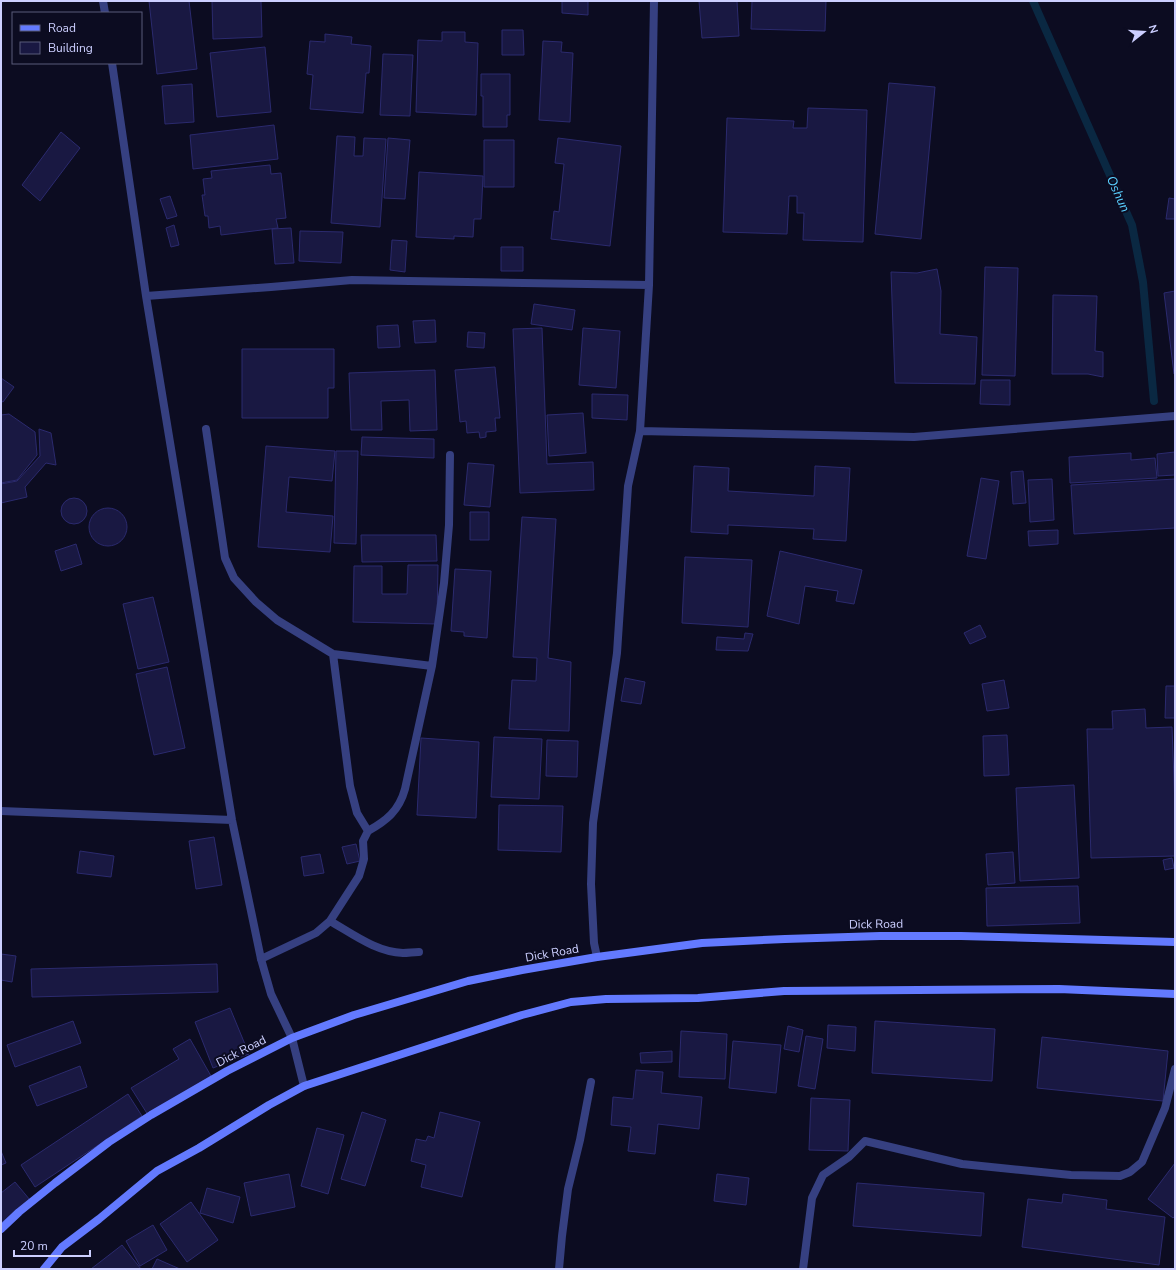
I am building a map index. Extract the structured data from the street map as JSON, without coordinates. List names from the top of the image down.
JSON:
{
  "streets": {
    "main road": ["Dick Road"]
  },
  "water": ["Oshun"],
  "legend": ["Road", "Building"],
  "scale_bar": "20 m",
  "north": "right"
}
